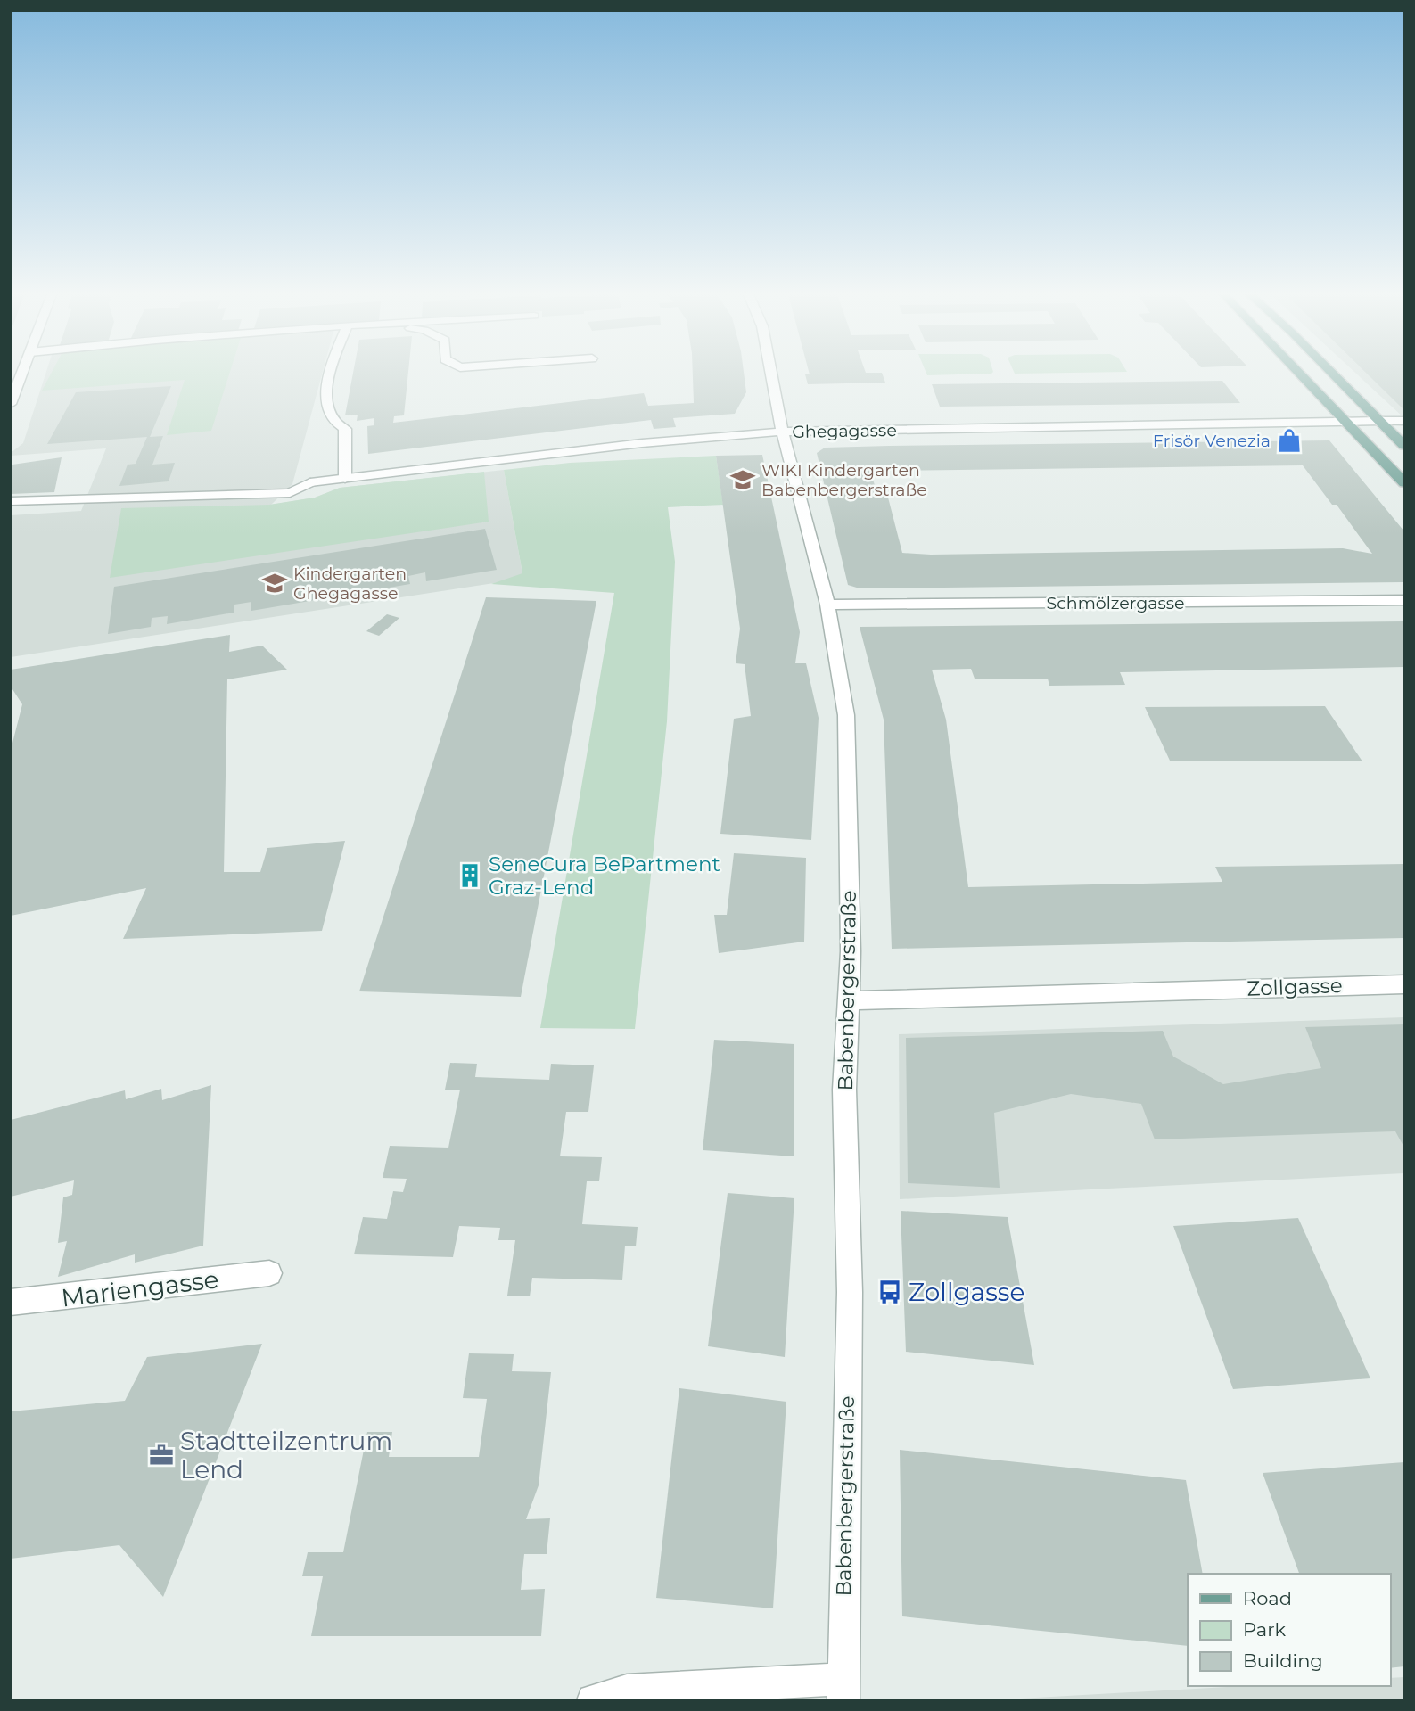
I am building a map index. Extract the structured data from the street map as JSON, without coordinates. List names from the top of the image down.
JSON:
{
  "streets": {
    "street": [
      "Ghegagasse",
      "Schmölzergasse",
      "Zollgasse",
      "Babenbergerstraße",
      "Mariengasse"
    ]
  },
  "crossings": [
    ["Ghegagasse", "Babenbergerstraße"],
    ["Schmölzergasse", "Babenbergerstraße"],
    ["Zollgasse", "Babenbergerstraße"]
  ],
  "places": {
    "shop": ["Frisör Venezia"],
    "school or university": ["WIKI Kindergarten Babenbergerstraße", "Kindergarten Ghegagasse"],
    "building": ["SeneCura BePartment Graz-Lend"],
    "bus stop": ["Zollgasse"],
    "office": ["Stadtteilzentrum Lend"]
  },
  "legend": ["Road", "Park", "Building"]
}
